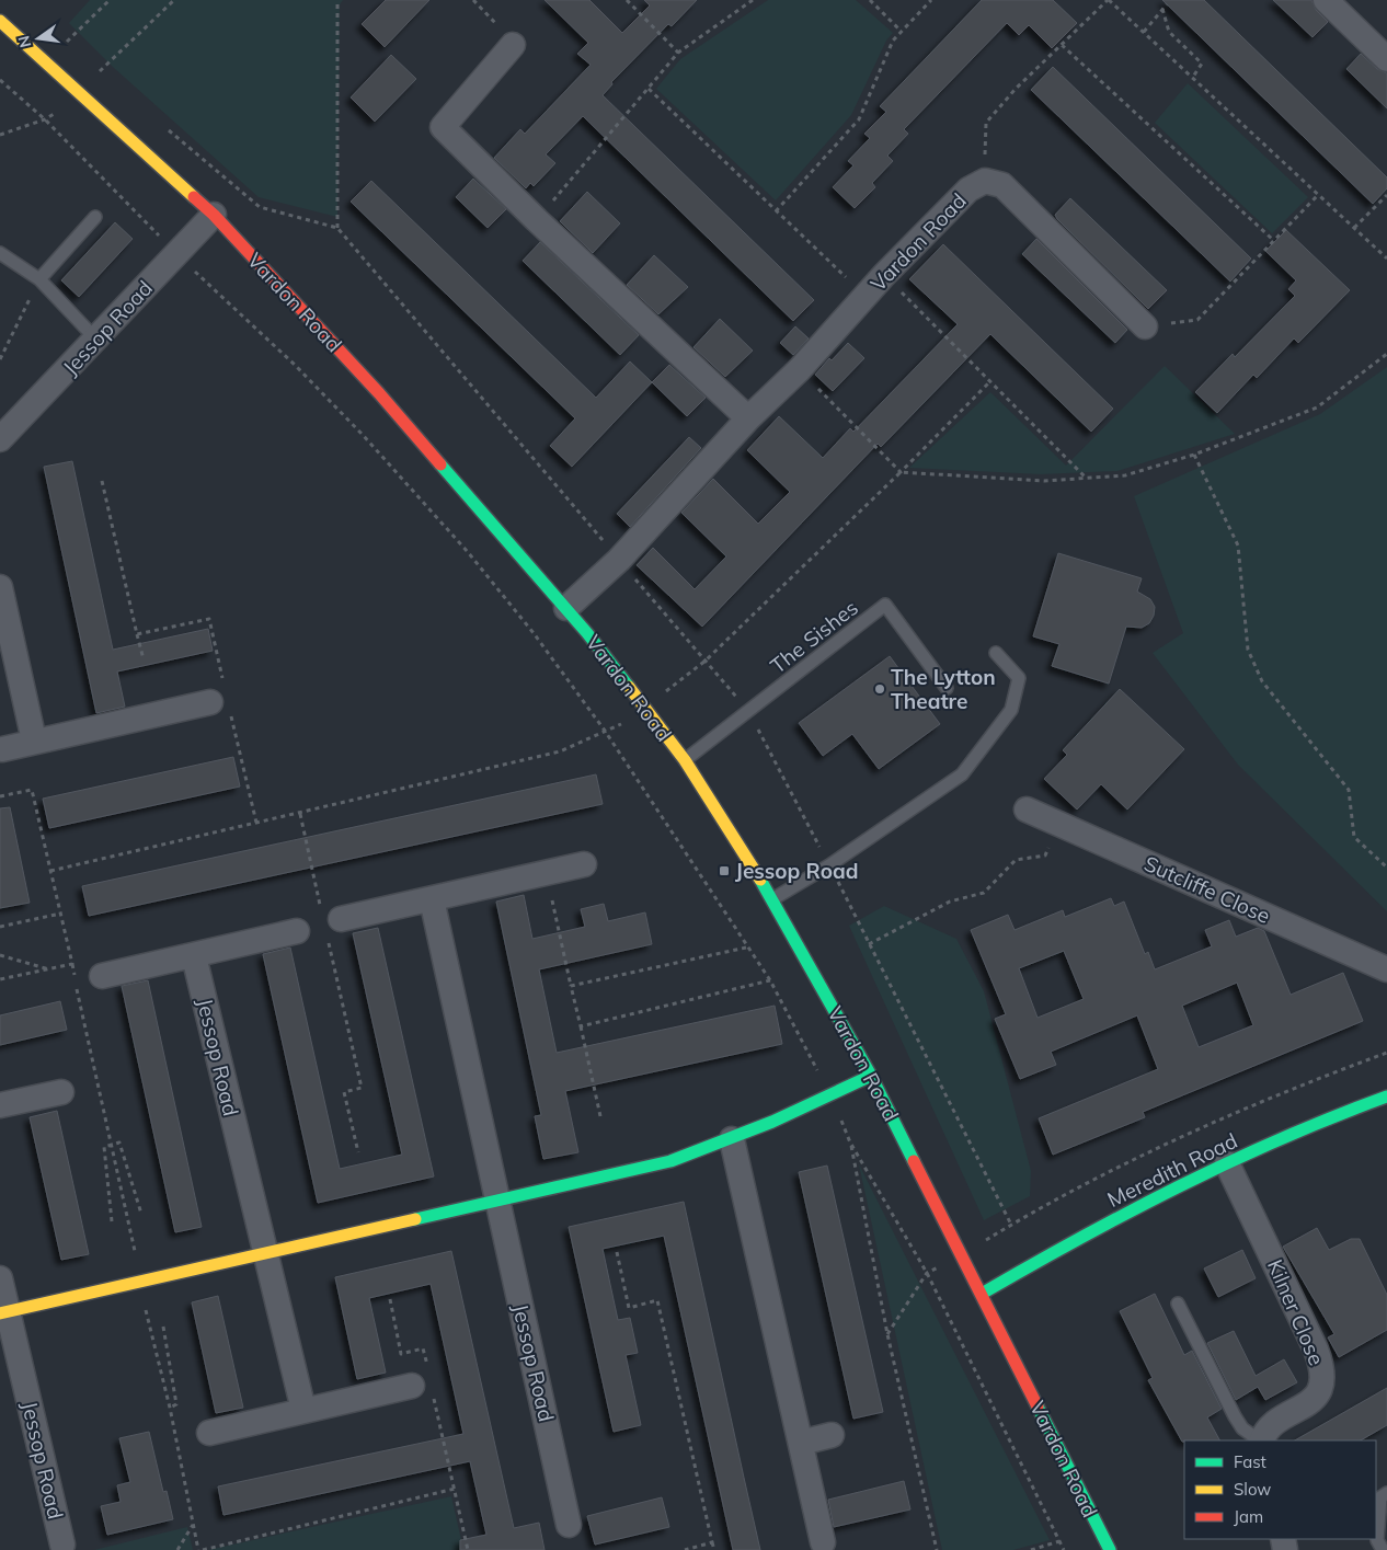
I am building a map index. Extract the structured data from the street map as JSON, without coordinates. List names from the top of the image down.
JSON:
{
  "streets": {
    "street": [
      "Vardon Road",
      "Jessop Road",
      "Sutcliffe Close",
      "Meredith Road",
      "Kilner Close"
    ],
    "lane": ["The Sishes"]
  },
  "crossings": [
    ["Vardon Road", "Jessop Road"],
    ["Vardon Road", "The Sishes"],
    ["Vardon Road", "Meredith Road"],
    ["Meredith Road", "Kilner Close"]
  ],
  "places": {
    "other": ["The Lytton Theatre"],
    "transit": ["Jessop Road"]
  },
  "legend": ["Fast", "Slow", "Jam"],
  "north": "left"
}
